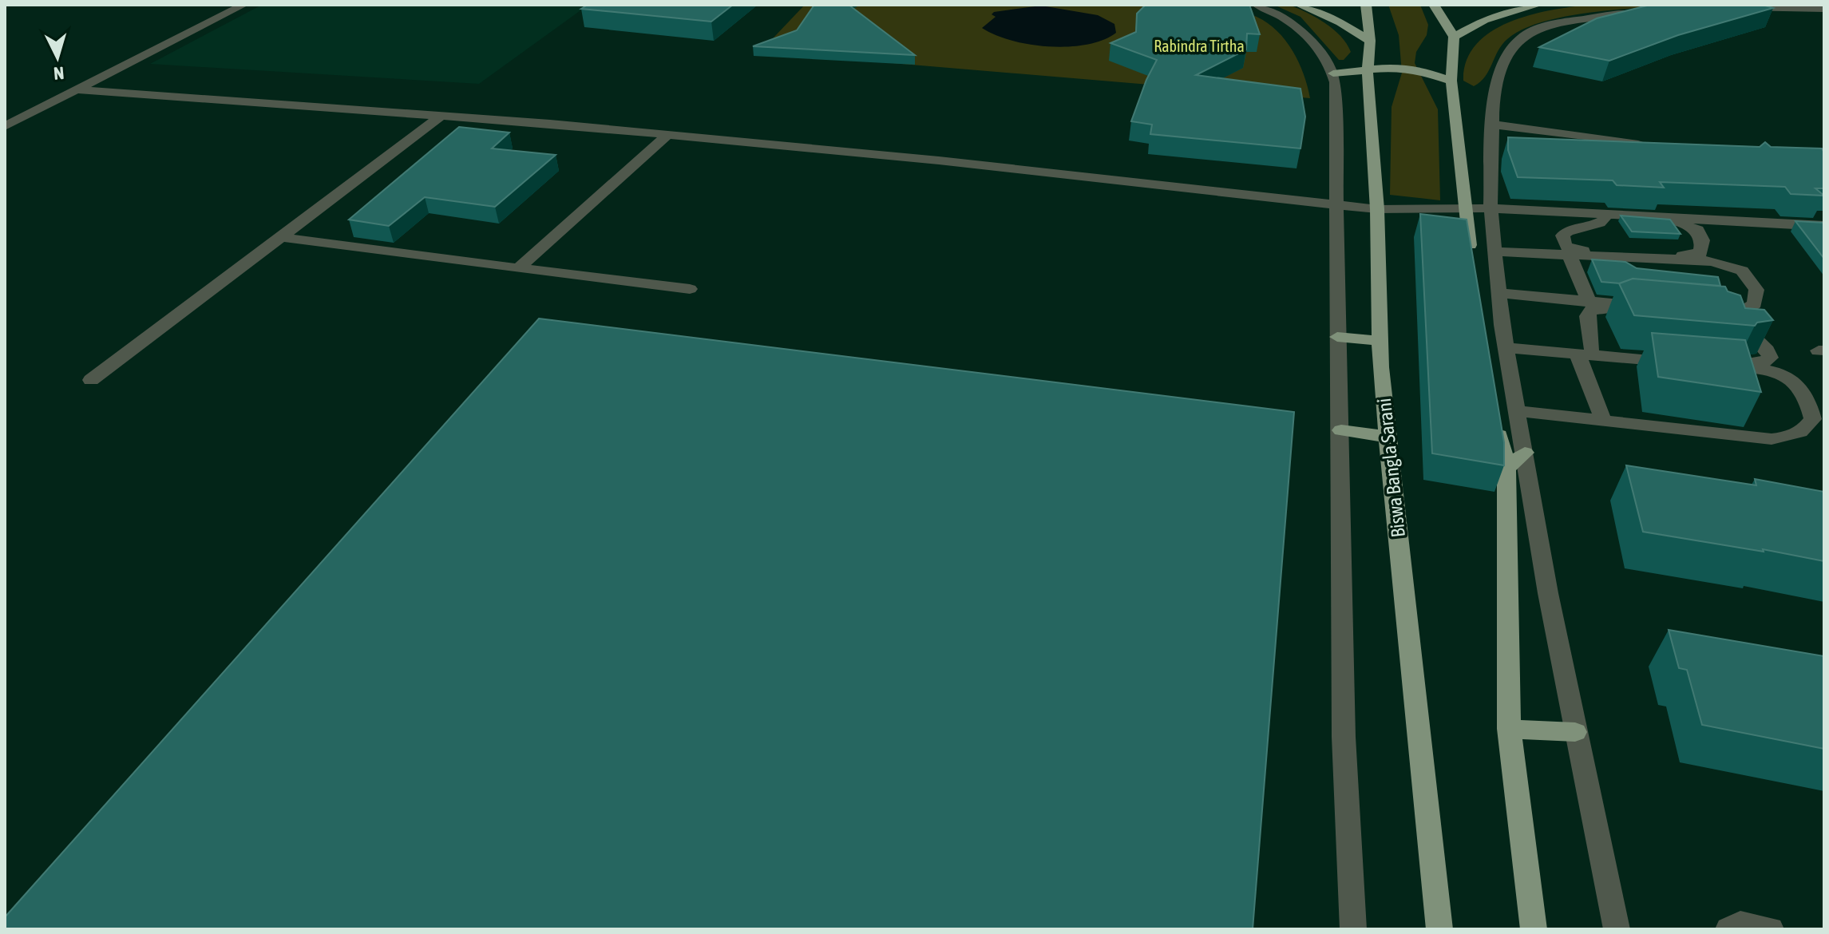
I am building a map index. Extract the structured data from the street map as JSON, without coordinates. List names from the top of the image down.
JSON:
{
  "streets": {
    "main road": ["Biswa Bangla Sarani"]
  },
  "parks": ["Rabindra Tirtha"],
  "north": "bottom"
}
